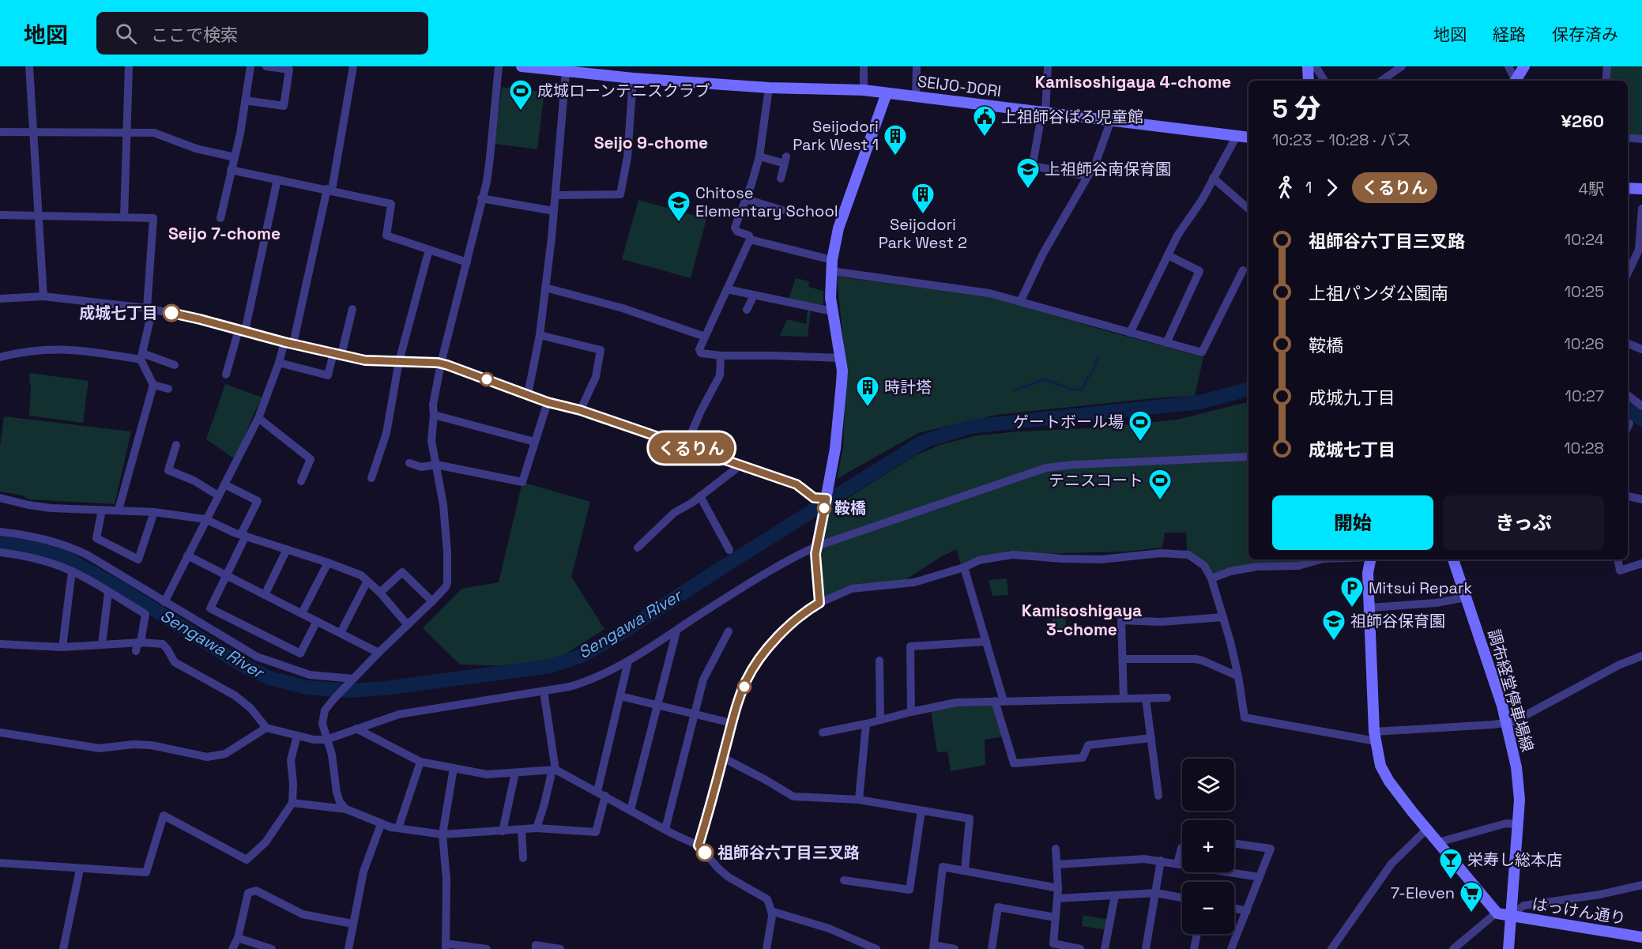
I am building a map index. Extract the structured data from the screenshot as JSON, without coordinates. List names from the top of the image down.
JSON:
{
  "streets": {
    "street": ["SEIJO-DORI", "調布経堂停車場線", "はっけん通り"]
  },
  "crossings": [
    ["調布経堂停車場線", "はっけん通り"]
  ],
  "districts": [
    "Kamisoshigaya 4-chome",
    "Seijo 9-chome",
    "Seijo 7-chome",
    "Kamisoshigaya 3-chome"
  ],
  "water": ["Sengawa River"],
  "places": {
    "sports": ["成城ローンテニスクラブ", "ゲートボール場", "テニスコート"],
    "public building": ["上祖師谷ぱる児童館"],
    "building": ["Seijodori Park West 1", "Seijodori Park West 2", "時計塔"],
    "school or university": ["上祖師谷南保育園", "Chitose Elementary School", "祖師谷保育園"],
    "other": ["成城七丁目", "鞍橋", "祖師谷六丁目三叉路"],
    "parking": ["Mitsui Repark"],
    "bar": ["栄寿し総本店"],
    "supermarket": ["7-Eleven"]
  },
  "lines": ["bus line くるりん"],
  "page": {
    "header": "地図",
    "search": "ここで検索",
    "nav": ["地図", "経路", "保存済み"],
    "on_map": "くるりん",
    "heading": ["5 分", "10:23 – 10:28 · バス", "¥260"],
    "legs": ["1", "くるりん", "4駅"],
    "list": [
      {
        "name": "祖師谷六丁目三叉路",
        "value": "10:24"
      },
      {
        "name": "上祖パンダ公園南",
        "value": "10:25"
      },
      {
        "name": "鞍橋",
        "value": "10:26"
      },
      {
        "name": "成城九丁目",
        "value": "10:27"
      },
      {
        "name": "成城七丁目",
        "value": "10:28"
      }
    ],
    "buttons": ["開始", "きっぷ"],
    "map_buttons": ["+", "−"]
  }
}
